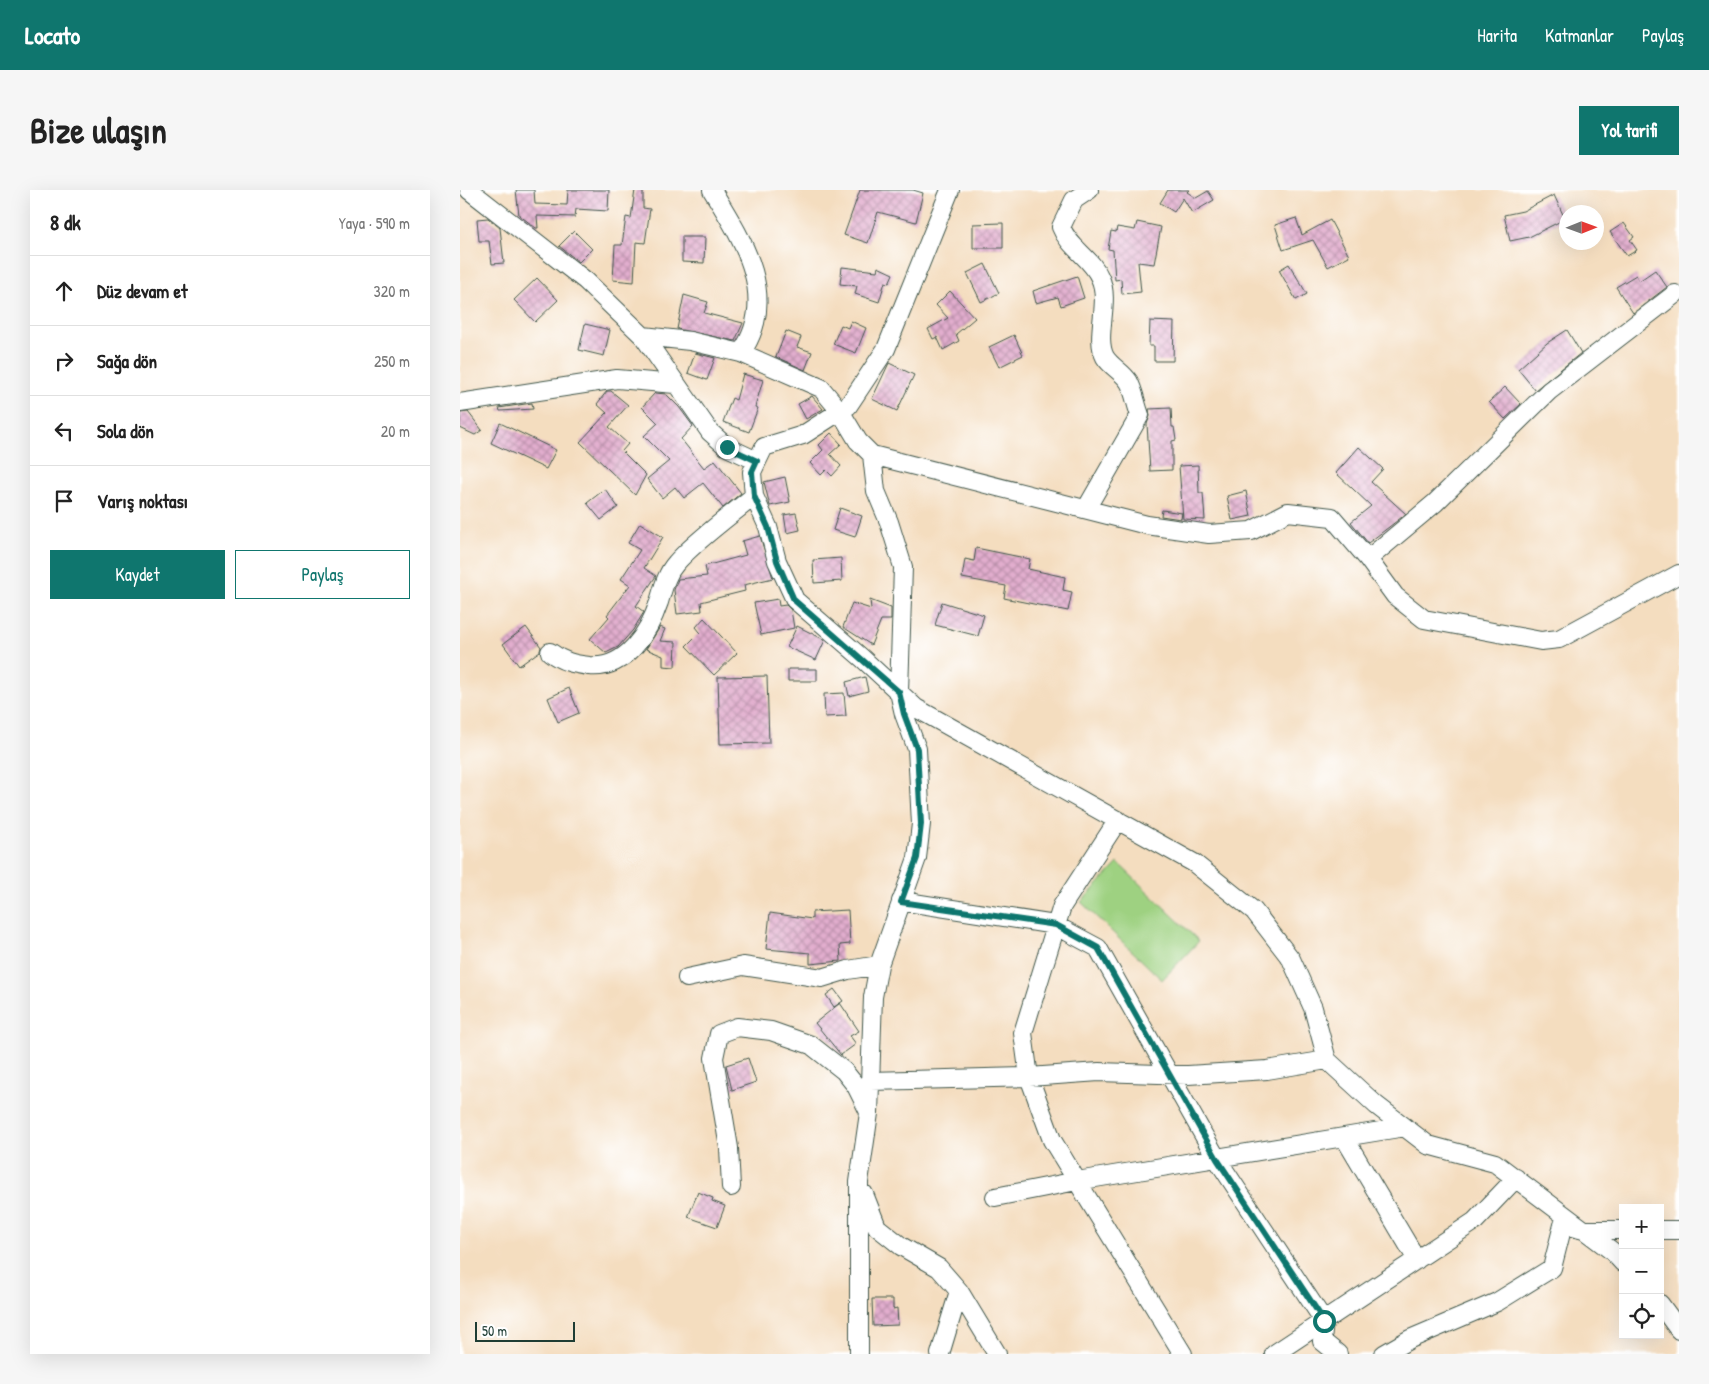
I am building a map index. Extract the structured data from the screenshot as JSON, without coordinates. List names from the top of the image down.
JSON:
{
  "scale_bar": "50 m",
  "north": "right",
  "page": {
    "header": "Locato",
    "nav": ["Harita", "Katmanlar", "Paylaş"],
    "buttons": [
      "Yol tarifi",
      ["Kaydet", "Paylaş"]
    ],
    "title": "Bize ulaşın",
    "heading": ["8 dk", "Yaya · 590 m"],
    "list": [
      ["Düz devam et", "320 m"],
      ["Sağa dön", "250 m"],
      ["Sola dön", "20 m"],
      "Varış noktası"
    ],
    "map_buttons": ["+", "−"],
    "scale": "50 m"
  }
}
